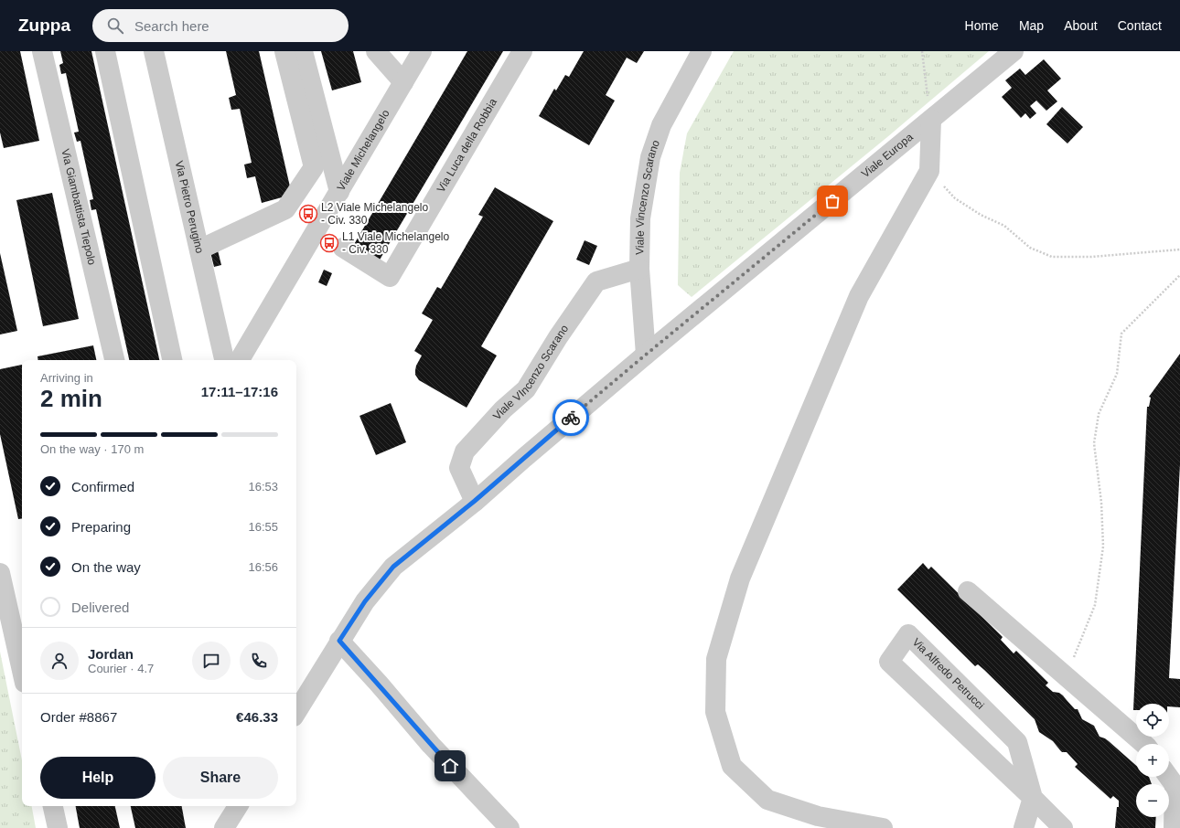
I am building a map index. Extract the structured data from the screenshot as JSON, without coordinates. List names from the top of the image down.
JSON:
{
  "streets": {
    "street": [
      "Via Luca della Robbia",
      "Viale Michelangelo",
      "Viale Europa",
      "Viale Vincenzo Scarano",
      "Via Giambattista Tiepolo",
      "Via Pietro Perugino",
      "Viale VIncenzo Scarano",
      "Via Alfredo Petrucci"
    ]
  },
  "crossings": [
    ["Viale Europa", "Viale Vincenzo Scarano"],
    ["Viale Europa", "Viale VIncenzo Scarano"],
    ["Viale Vincenzo Scarano", "Viale VIncenzo Scarano"]
  ],
  "places": {
    "bus stop": ["L2 Viale Michelangelo - Civ. 330", "L1 Viale Michelangelo - Civ. 330"]
  },
  "page": {
    "header": "Zuppa",
    "search": "Search here",
    "nav": [
      "Home",
      "Map",
      "About",
      "Contact"
    ],
    "heading": ["2 min", "Arriving in", "17:11–17:16"],
    "panel": [
      "Jordan",
      "Courier · 4.7",
      "Order #8867",
      "€46.33"
    ],
    "bar": "On the way · 170 m",
    "list": [
      ["Confirmed", "16:53"],
      ["Preparing", "16:55"],
      ["On the way", "16:56"],
      "Delivered"
    ],
    "map_buttons": ["+", "−"],
    "buttons": ["Help", "Share"]
  }
}
